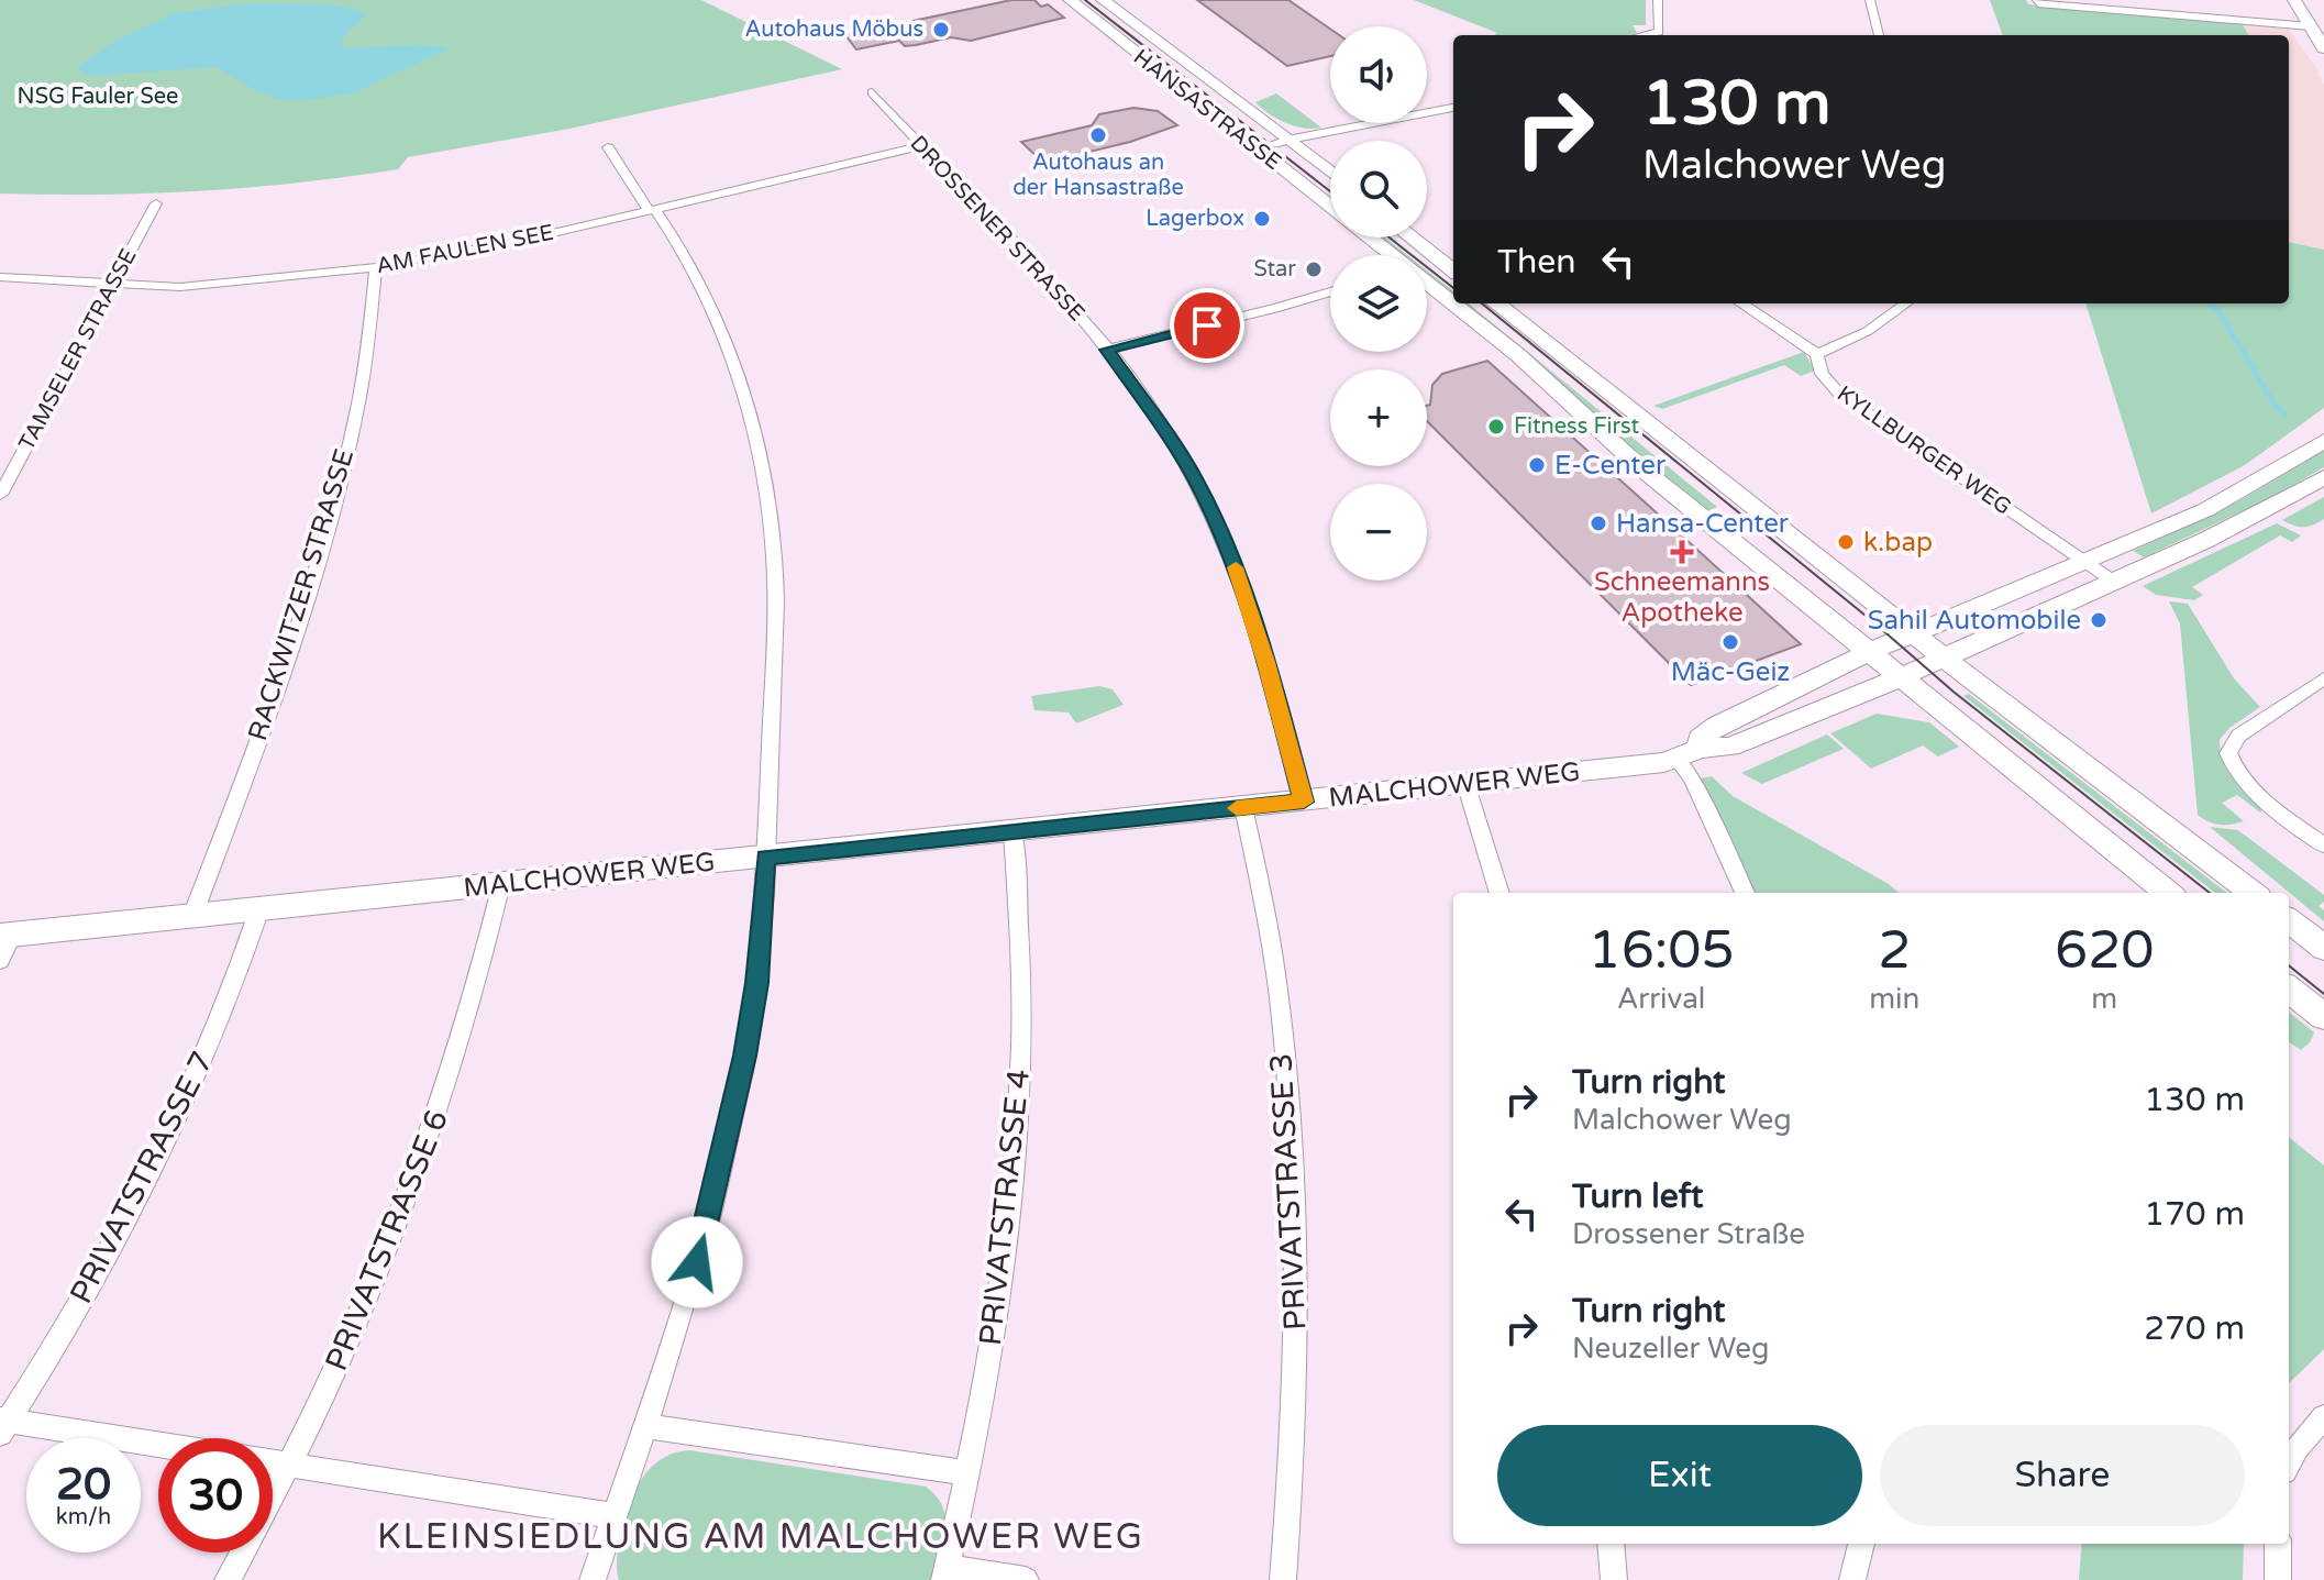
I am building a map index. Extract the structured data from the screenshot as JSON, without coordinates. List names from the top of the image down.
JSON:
{
  "streets": {
    "main road": ["HANSASTRASSE", "MALCHOWER WEG"],
    "street": [
      "DROSSENER STRASSE",
      "AM FAULEN SEE",
      "TAMSELER STRASSE",
      "KYLLBURGER WEG",
      "RACKWITZER STRASSE",
      "PRIVATSTRASSE 7",
      "PRIVATSTRASSE 3",
      "PRIVATSTRASSE 4",
      "PRIVATSTRASSE 6"
    ]
  },
  "crossings": [
    ["HANSASTRASSE", "MALCHOWER WEG"],
    ["DROSSENER STRASSE", "AM FAULEN SEE"],
    ["DROSSENER STRASSE", "MALCHOWER WEG"],
    ["AM FAULEN SEE", "TAMSELER STRASSE"],
    ["AM FAULEN SEE", "RACKWITZER STRASSE"],
    ["KYLLBURGER WEG", "MALCHOWER WEG"],
    ["RACKWITZER STRASSE", "MALCHOWER WEG"],
    ["MALCHOWER WEG", "PRIVATSTRASSE 7"],
    ["MALCHOWER WEG", "PRIVATSTRASSE 3"],
    ["MALCHOWER WEG", "PRIVATSTRASSE 4"],
    ["MALCHOWER WEG", "PRIVATSTRASSE 6"]
  ],
  "districts": ["KLEINSIEDLUNG AM MALCHOWER WEG"],
  "parks": ["NSG Fauler See"],
  "places": {
    "other": [
      "Autohaus Möbus",
      "Autohaus an der Hansastraße",
      "Lagerbox",
      "Star",
      "Fitness First",
      "E-Center",
      "Hansa-Center",
      "k.bap",
      "Sahil Automobile",
      "Mäc-Geiz"
    ],
    "health": ["Schneemanns Apotheke"]
  },
  "page": {
    "map_buttons": ["+", "−"],
    "turn": ["130 m", "Malchower Weg"],
    "then": "Then",
    "eta": [
      "16:05",
      "Arrival",
      "2",
      "min",
      "620",
      "m"
    ],
    "list": [
      {
        "name": "Turn right",
        "note": "Malchower Weg",
        "value": "130 m"
      },
      {
        "name": "Turn left",
        "note": "Drossener Straße",
        "value": "170 m"
      },
      {
        "name": "Turn right",
        "note": "Neuzeller Weg",
        "value": "270 m"
      }
    ],
    "buttons": ["Exit", "Share"],
    "speed": "20 km/h",
    "limit": "30"
  }
}
